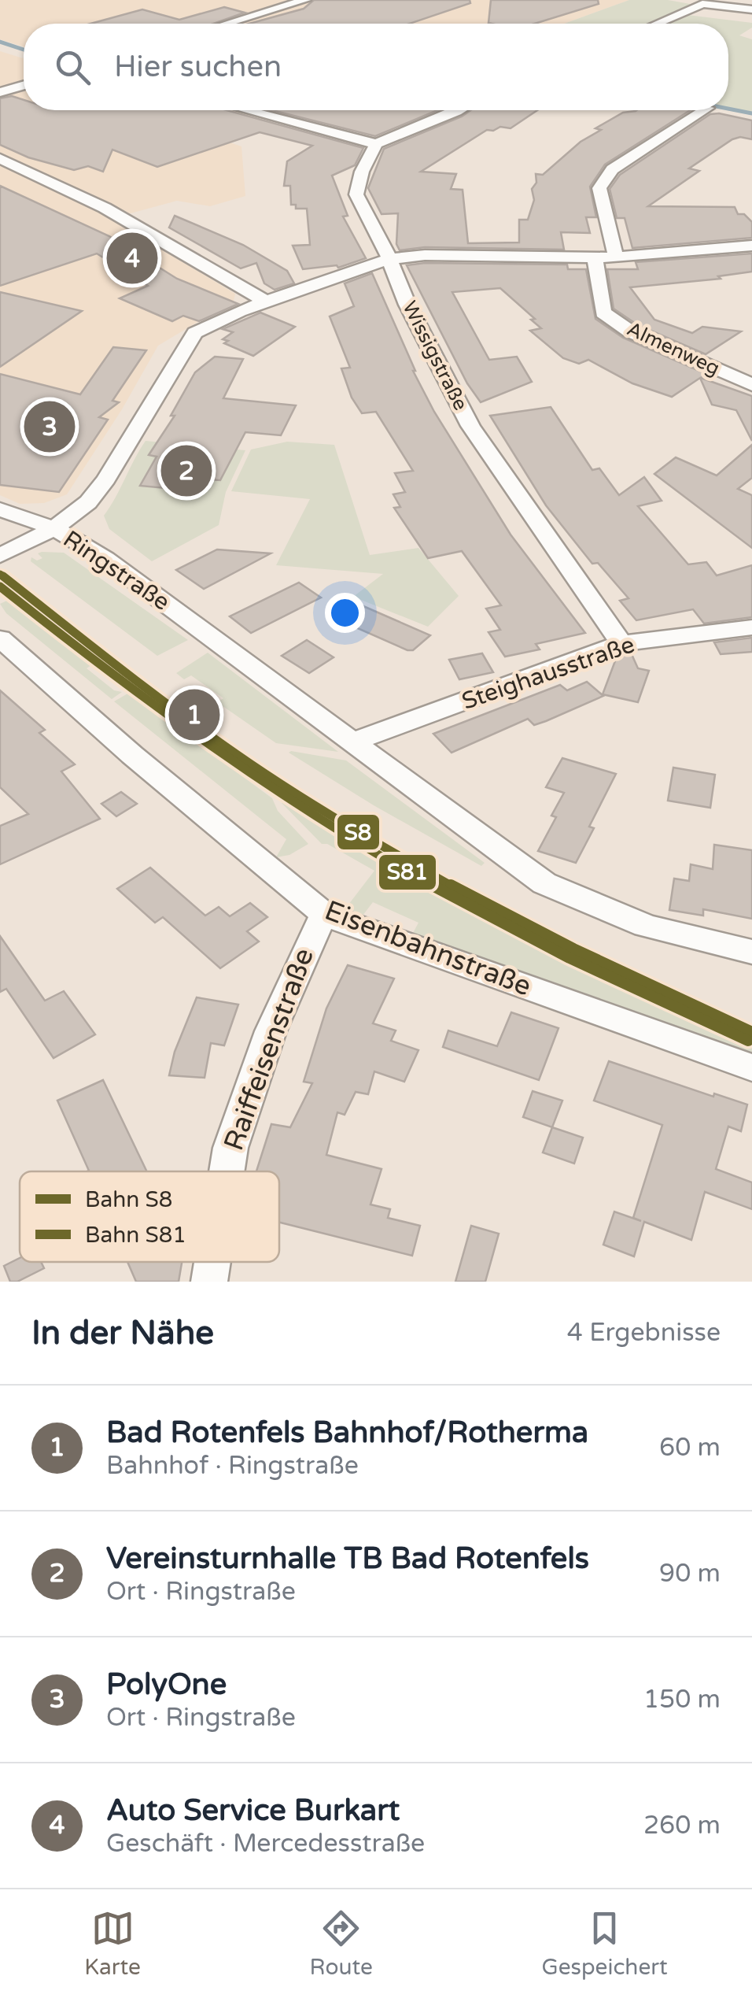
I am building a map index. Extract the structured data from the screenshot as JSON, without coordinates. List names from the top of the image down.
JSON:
{
  "streets": {
    "street": [
      "Almenweg",
      "Wissigstraße",
      "Ringstraße",
      "Steighausstraße",
      "Eisenbahnstraße",
      "Raiffeisenstraße"
    ]
  },
  "crossings": [
    ["Almenweg", "Ringstraße"],
    ["Wissigstraße", "Ringstraße"],
    ["Wissigstraße", "Steighausstraße"],
    ["Ringstraße", "Steighausstraße"],
    ["Eisenbahnstraße", "Raiffeisenstraße"]
  ],
  "lines": ["rail line S8", "rail line S81"],
  "legend": ["Bahn S8", "Bahn S81"],
  "page": {
    "search": "Hier suchen",
    "pins": [
      "4",
      "3",
      "2",
      "1"
    ],
    "heading": ["In der Nähe", "4 Ergebnisse"],
    "list": [
      {
        "mark": "1",
        "name": "Bad Rotenfels Bahnhof/Rotherma",
        "note": "Bahnhof · Ringstraße",
        "value": "60 m"
      },
      {
        "mark": "2",
        "name": "Vereinsturnhalle TB Bad Rotenfels",
        "note": "Ort · Ringstraße",
        "value": "90 m"
      },
      {
        "mark": "3",
        "name": "PolyOne",
        "note": "Ort · Ringstraße",
        "value": "150 m"
      },
      {
        "mark": "4",
        "name": "Auto Service Burkart",
        "note": "Geschäft · Mercedesstraße",
        "value": "260 m"
      }
    ],
    "nav": ["Karte", "Route", "Gespeichert"]
  }
}
